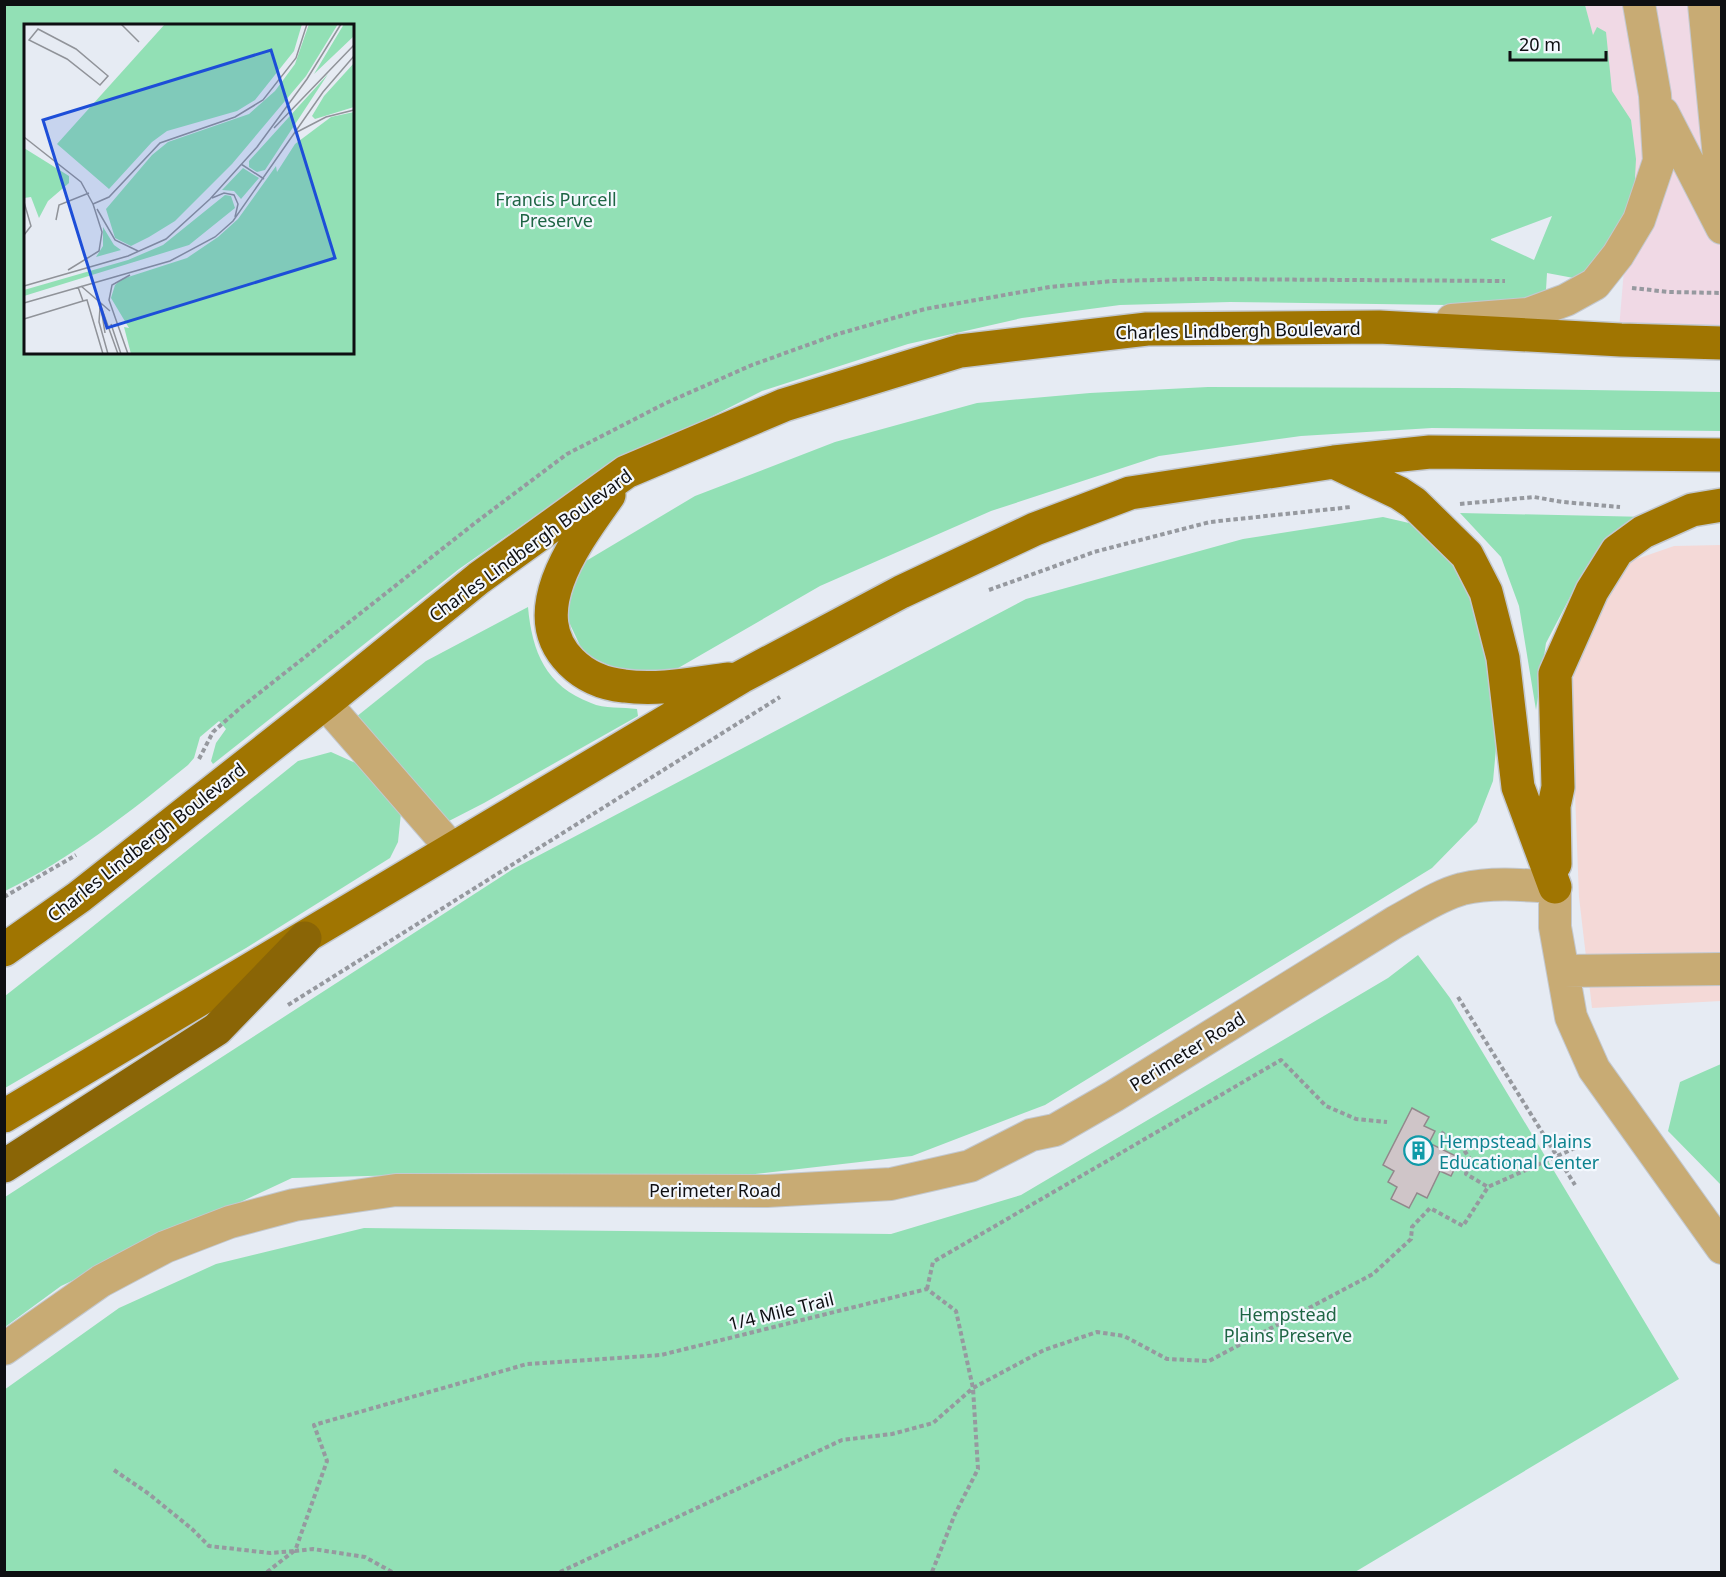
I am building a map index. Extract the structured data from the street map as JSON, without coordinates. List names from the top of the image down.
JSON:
{
  "streets": {
    "main road": ["Charles Lindbergh Boulevard"],
    "street": ["Perimeter Road"],
    "path": ["1/4 Mile Trail"]
  },
  "parks": ["Francis Purcell Preserve", "Hempstead Plains Preserve"],
  "places": {
    "building": ["Hempstead Plains Educational Center"]
  },
  "scale_bar": "20 m"
}
